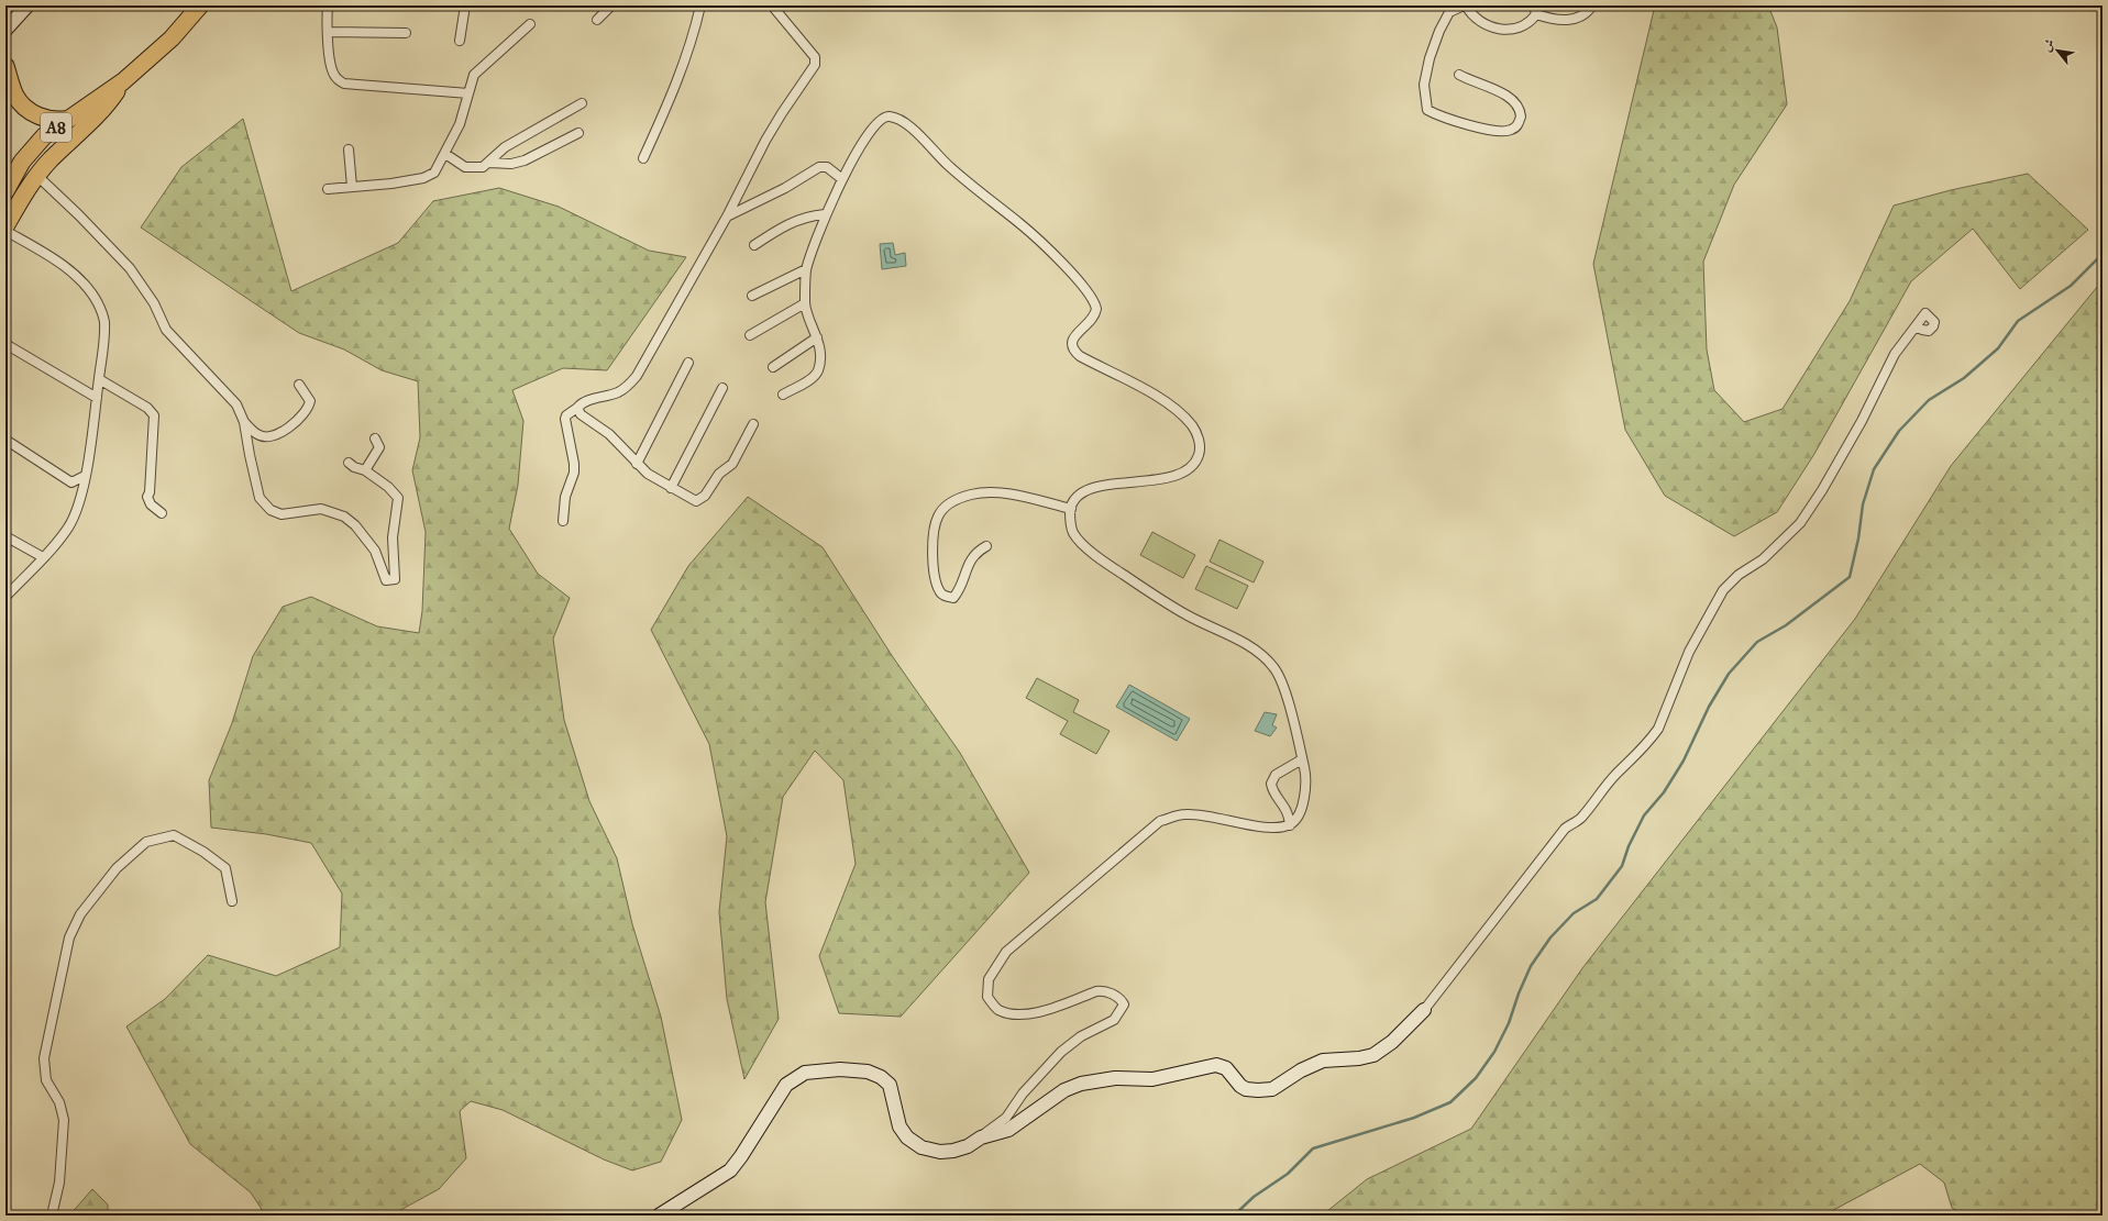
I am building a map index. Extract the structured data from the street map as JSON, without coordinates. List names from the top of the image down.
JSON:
{
  "streets": {
    "highway": ["A8"]
  },
  "north": "top left"
}
